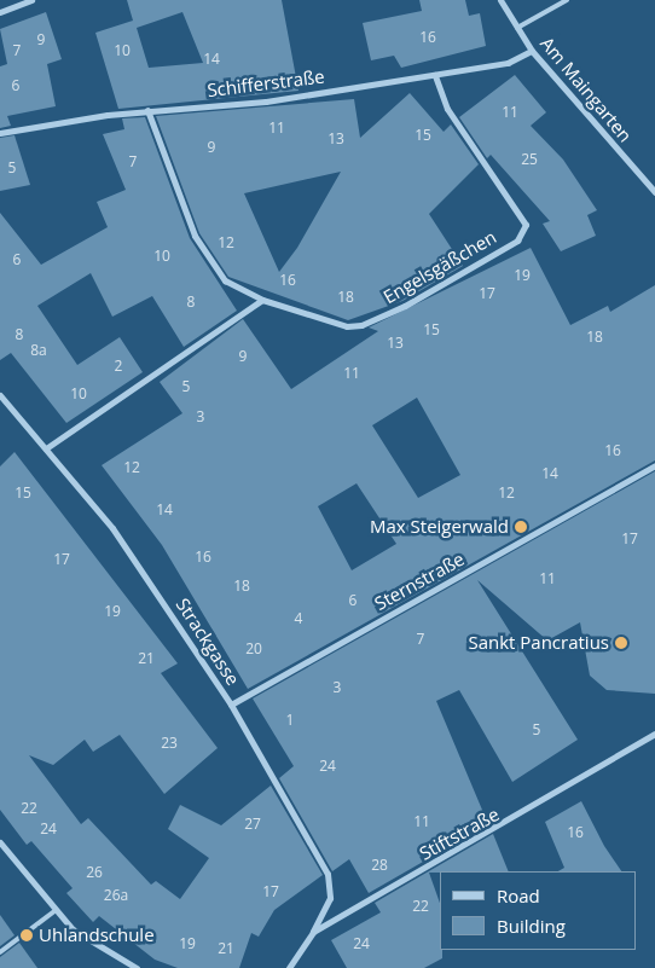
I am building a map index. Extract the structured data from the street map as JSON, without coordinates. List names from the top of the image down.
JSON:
{
  "streets": {
    "street": [
      "Schifferstraße",
      "Am Maingarten",
      "Engelsgäßchen",
      "Sternstraße",
      "Strackgasse",
      "Stiftstraße"
    ]
  },
  "crossings": [
    ["Schifferstraße", "Am Maingarten"],
    ["Schifferstraße", "Engelsgäßchen"],
    ["Sternstraße", "Strackgasse"],
    ["Strackgasse", "Stiftstraße"]
  ],
  "places": ["Max Steigerwald", "Sankt Pancratius", "Uhlandschule"],
  "house_numbers": [
    "16",
    "9",
    "7",
    "10",
    "14",
    "6",
    "11",
    "11",
    "15",
    "13",
    "9",
    "25",
    "7",
    "5",
    "12",
    "10",
    "6",
    "19",
    "16",
    "17",
    "18",
    "8",
    "15",
    "8",
    "18",
    "13",
    "8a",
    "9",
    "2",
    "11",
    "5",
    "10",
    "3",
    "16",
    "12",
    "14",
    "15",
    "12",
    "14",
    "17",
    "16",
    "17",
    "11",
    "18",
    "6",
    "19",
    "4",
    "7",
    "20",
    "21",
    "3",
    "1",
    "5",
    "23",
    "24",
    "22",
    "11",
    "27",
    "24",
    "16",
    "28",
    "26",
    "17",
    "26a",
    "22",
    "19",
    "24",
    "21"
  ],
  "legend": ["Road", "Building"]
}
